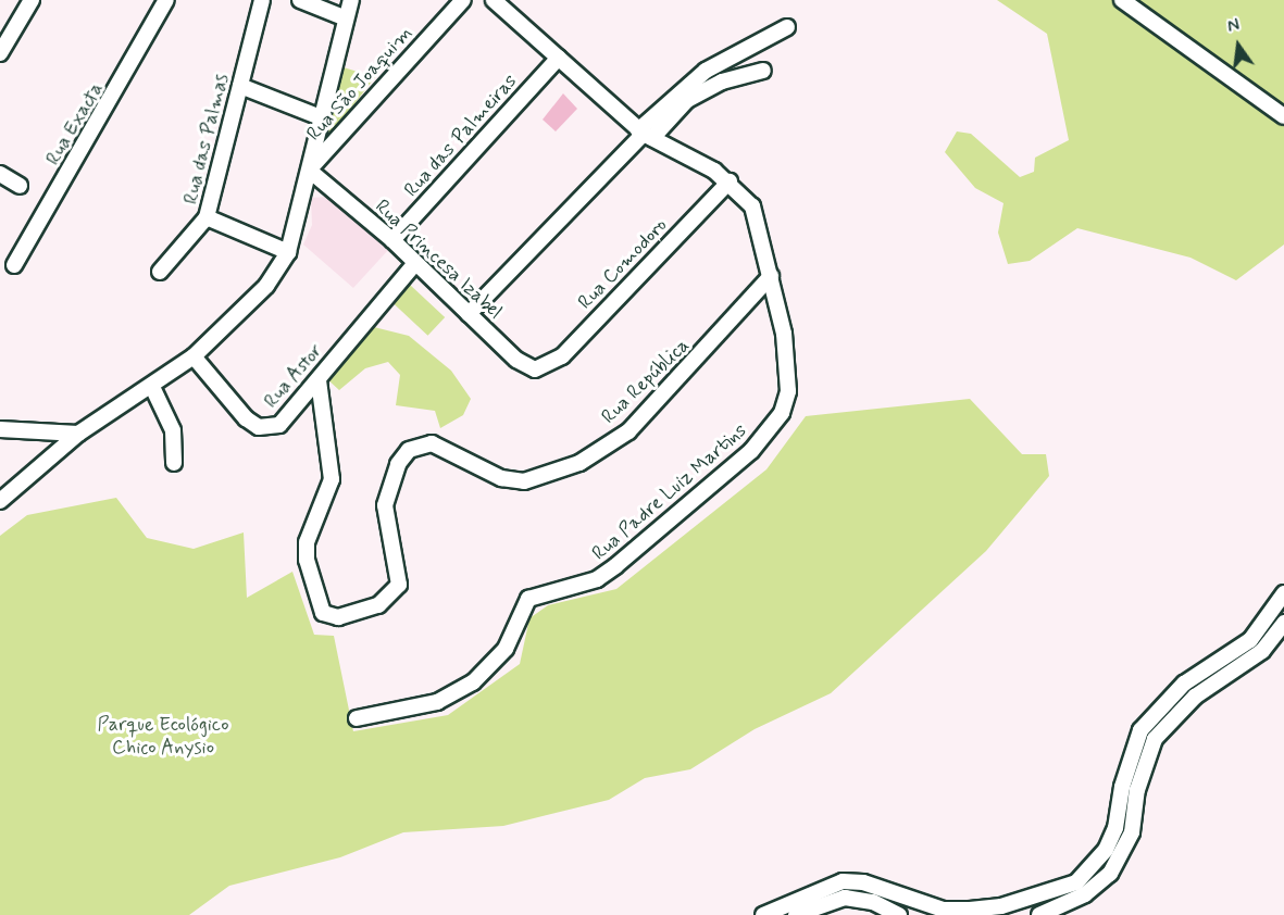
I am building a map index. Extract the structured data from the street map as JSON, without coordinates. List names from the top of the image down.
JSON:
{
  "streets": {
    "street": [
      "Rua São Joaquim",
      "Rua Exacta",
      "Rua das Palmeiras",
      "Rua das Palmas",
      "Rua Princesa Izabel",
      "Rua Comodoro",
      "Rua Astor",
      "Rua República",
      "Rua Padre Luiz Martins"
    ]
  },
  "crossings": [
    ["Rua São Joaquim", "Rua Princesa Izabel"],
    ["Rua das Palmeiras", "Rua Princesa Izabel"],
    ["Rua das Palmeiras", "Rua Padre Luiz Martins"],
    ["Rua Princesa Izabel", "Rua Comodoro"],
    ["Rua Princesa Izabel", "Rua Astor"],
    ["Rua Comodoro", "Rua Padre Luiz Martins"],
    ["Rua Astor", "Rua República"],
    ["Rua República", "Rua Padre Luiz Martins"]
  ],
  "parks": ["Parque Ecológico Chico Anysio"],
  "north": "top"
}
